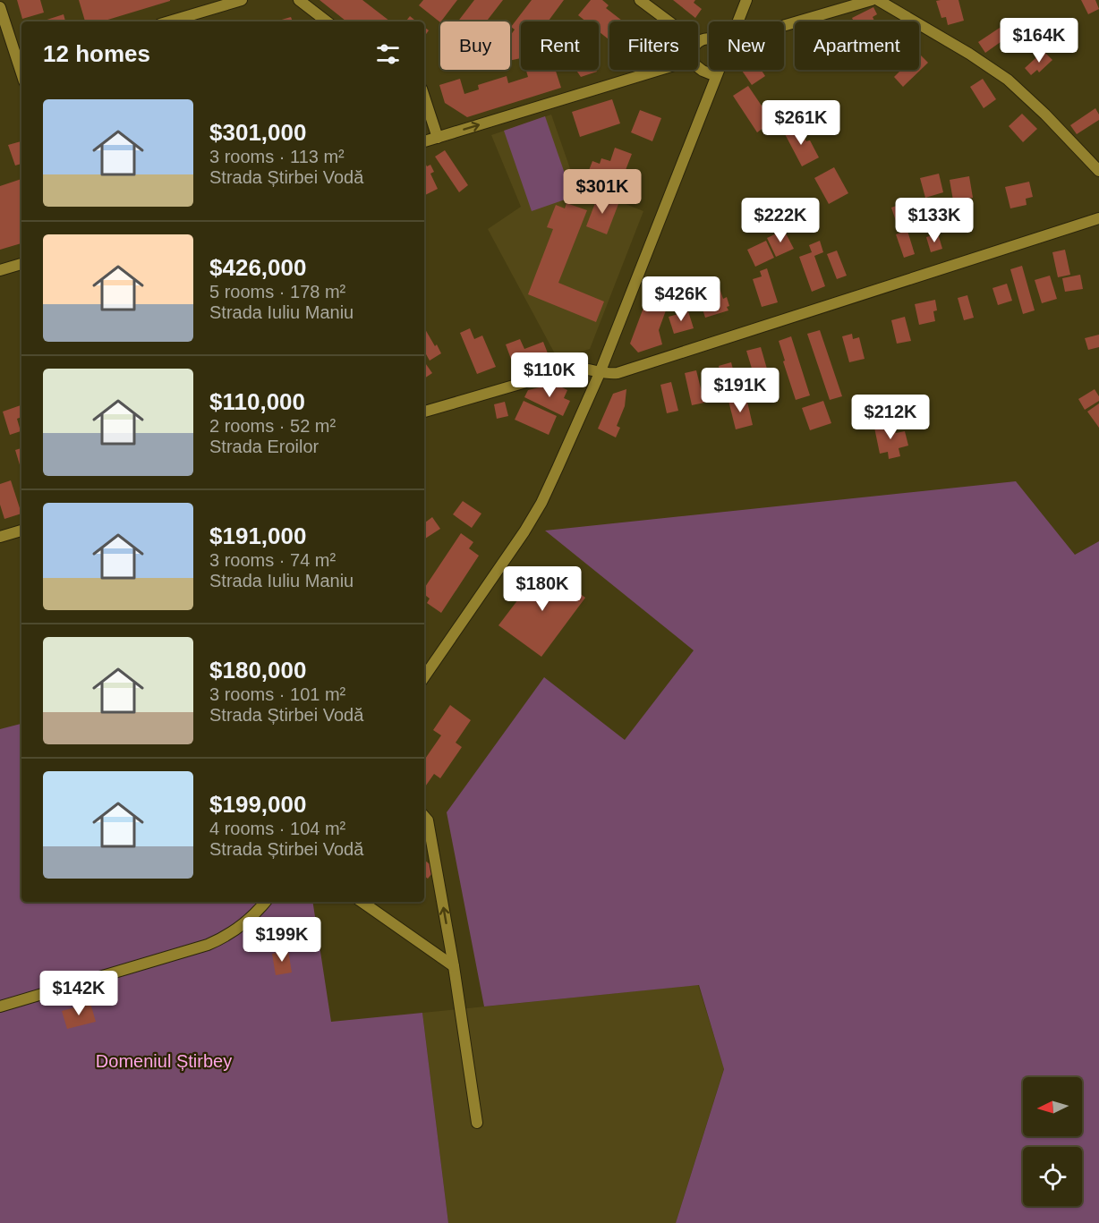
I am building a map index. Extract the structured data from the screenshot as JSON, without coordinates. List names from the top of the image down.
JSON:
{
  "parks": ["Domeniul Știrbey"],
  "north": "left",
  "page": {
    "price": [
      "$164K",
      "$261K",
      "$301K",
      "$222K",
      "$133K",
      "$426K",
      "$110K",
      "$191K",
      "$212K",
      "$180K",
      "$199K",
      "$142K"
    ],
    "chip": [
      "Buy",
      "Rent",
      "Filters",
      "New",
      "Apartment"
    ],
    "heading": "12 homes",
    "list": [
      {
        "name": "$301,000",
        "note": "3 rooms · 113 m² · Strada Știrbei Vodă"
      },
      {
        "name": "$426,000",
        "note": "5 rooms · 178 m² · Strada Iuliu Maniu"
      },
      {
        "name": "$110,000",
        "note": "2 rooms · 52 m² · Strada Eroilor"
      },
      {
        "name": "$191,000",
        "note": "3 rooms · 74 m² · Strada Iuliu Maniu"
      },
      {
        "name": "$180,000",
        "note": "3 rooms · 101 m² · Strada Știrbei Vodă"
      },
      {
        "name": "$199,000",
        "note": "4 rooms · 104 m² · Strada Știrbei Vodă"
      }
    ]
  }
}
